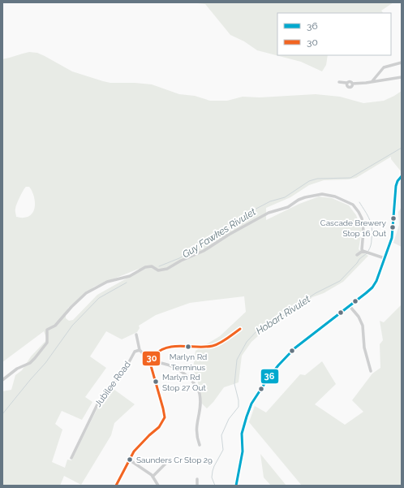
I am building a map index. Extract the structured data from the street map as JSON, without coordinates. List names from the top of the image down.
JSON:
{
  "streets": {
    "street": ["Jubilee Road"]
  },
  "water": ["Guy Fawkes Rivulet", "Hobart Rivulet"],
  "places": [
    "Cascade Brewery Stop 16 Out",
    "Marlyn Rd Terminus",
    "Marlyn Rd Stop 27 Out",
    "Saunders Cr Stop 29"
  ],
  "lines": ["transit line 36", "transit line 30"],
  "legend": ["36", "30"]
}
